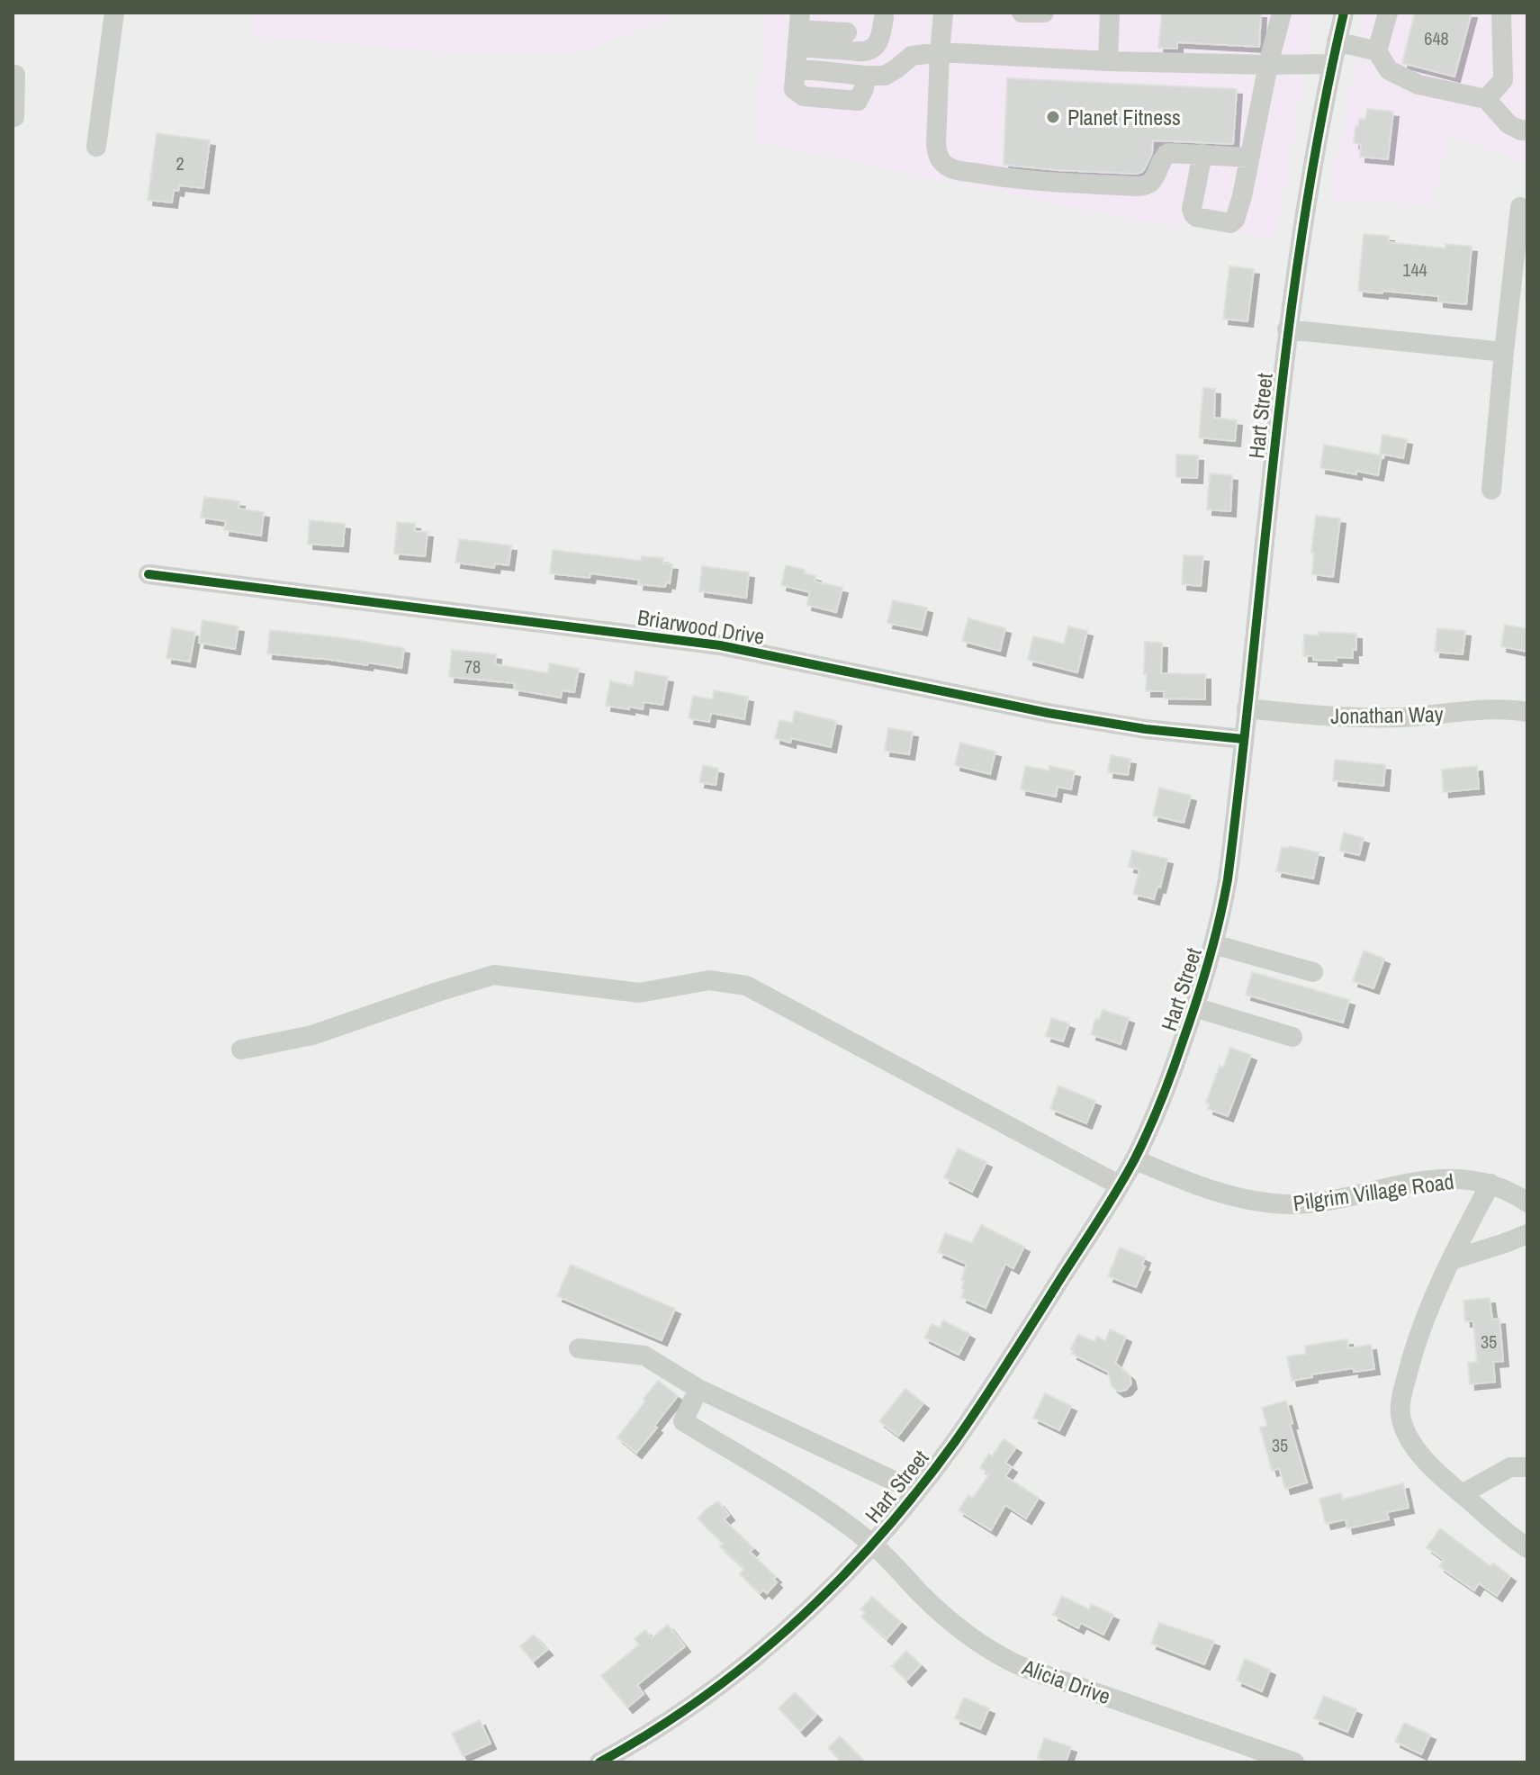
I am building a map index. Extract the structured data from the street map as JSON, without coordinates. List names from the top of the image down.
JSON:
{
  "streets": {
    "street": [
      "Hart Street",
      "Briarwood Drive",
      "Jonathan Way",
      "Pilgrim Village Road",
      "Alicia Drive"
    ]
  },
  "crossings": [
    ["Hart Street", "Briarwood Drive"],
    ["Hart Street", "Jonathan Way"],
    ["Hart Street", "Pilgrim Village Road"],
    ["Hart Street", "Alicia Drive"]
  ],
  "places": ["Planet Fitness"],
  "house_numbers": [
    "648",
    "2",
    "144",
    "78",
    "35",
    "35"
  ]
}
